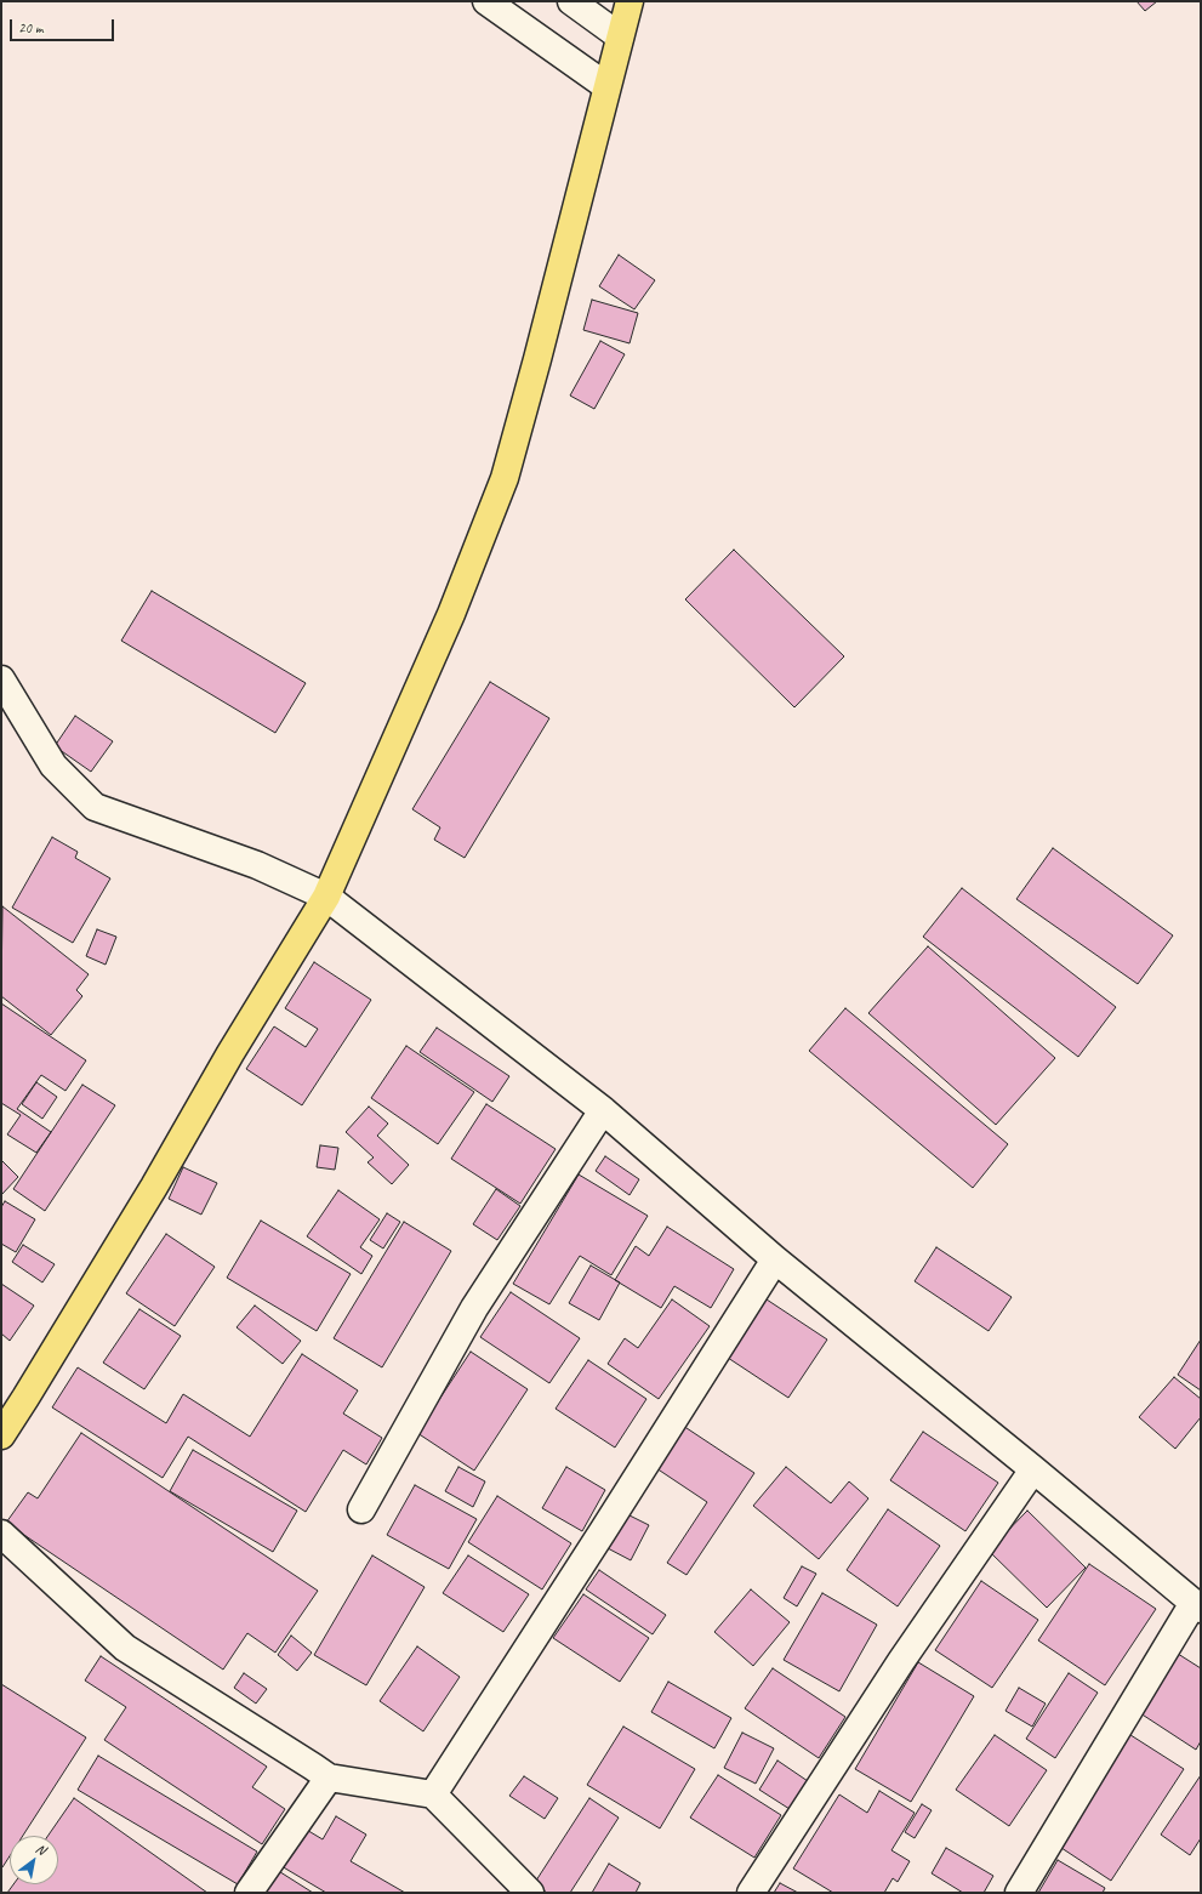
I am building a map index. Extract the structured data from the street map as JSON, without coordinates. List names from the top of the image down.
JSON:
{
  "scale_bar": "20 m",
  "north": "top right"
}
